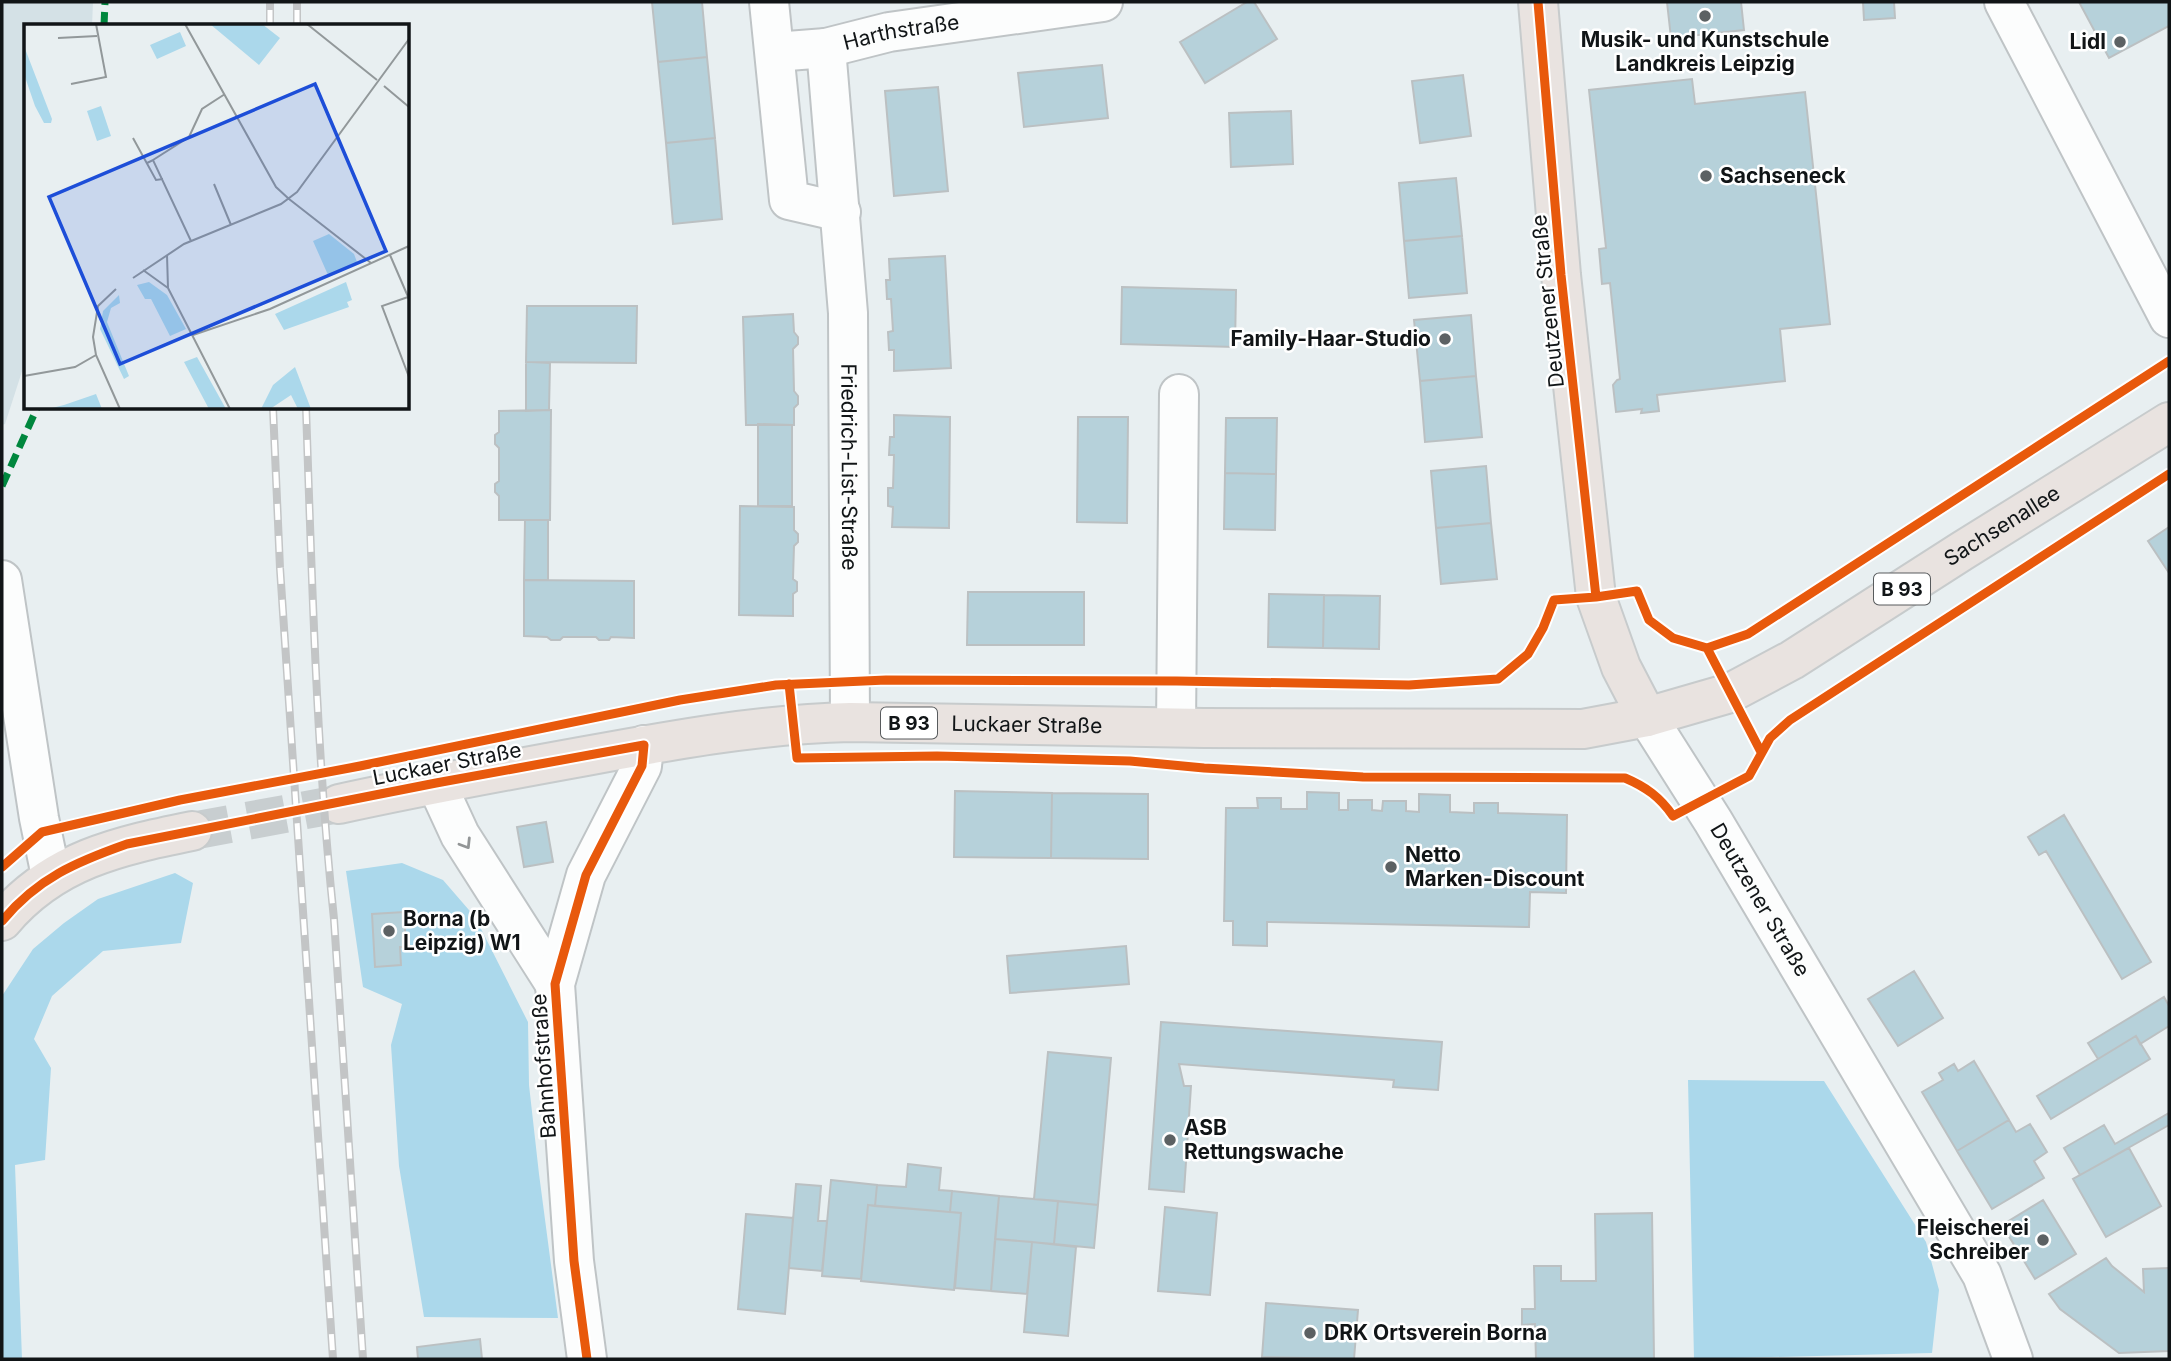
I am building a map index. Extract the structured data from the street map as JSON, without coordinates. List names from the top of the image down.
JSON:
{
  "streets": {
    "main road": [
      "Deutzener Straße",
      "Sachsenallee",
      "B 93",
      "Luckaer Straße"
    ],
    "street": ["Harthstraße", "Friedrich-List-Straße", "Bahnhofstraße"]
  },
  "crossings": [
    ["Harthstraße", "Friedrich-List-Straße"],
    ["Deutzener Straße", "Sachsenallee"],
    ["Deutzener Straße", "Luckaer Straße"],
    ["Friedrich-List-Straße", "Luckaer Straße"],
    ["Sachsenallee", "Luckaer Straße"],
    ["Luckaer Straße", "Bahnhofstraße"]
  ],
  "places": [
    "Musik- und Kunstschule Landkreis Leipzig",
    "Lidl",
    "Sachseneck",
    "Family-Haar-Studio",
    "Netto Marken-Discount",
    "Borna (b Leipzig) W1",
    "ASB Rettungswache",
    "Fleischerei Schreiber",
    "DRK Ortsverein Borna"
  ]
}
